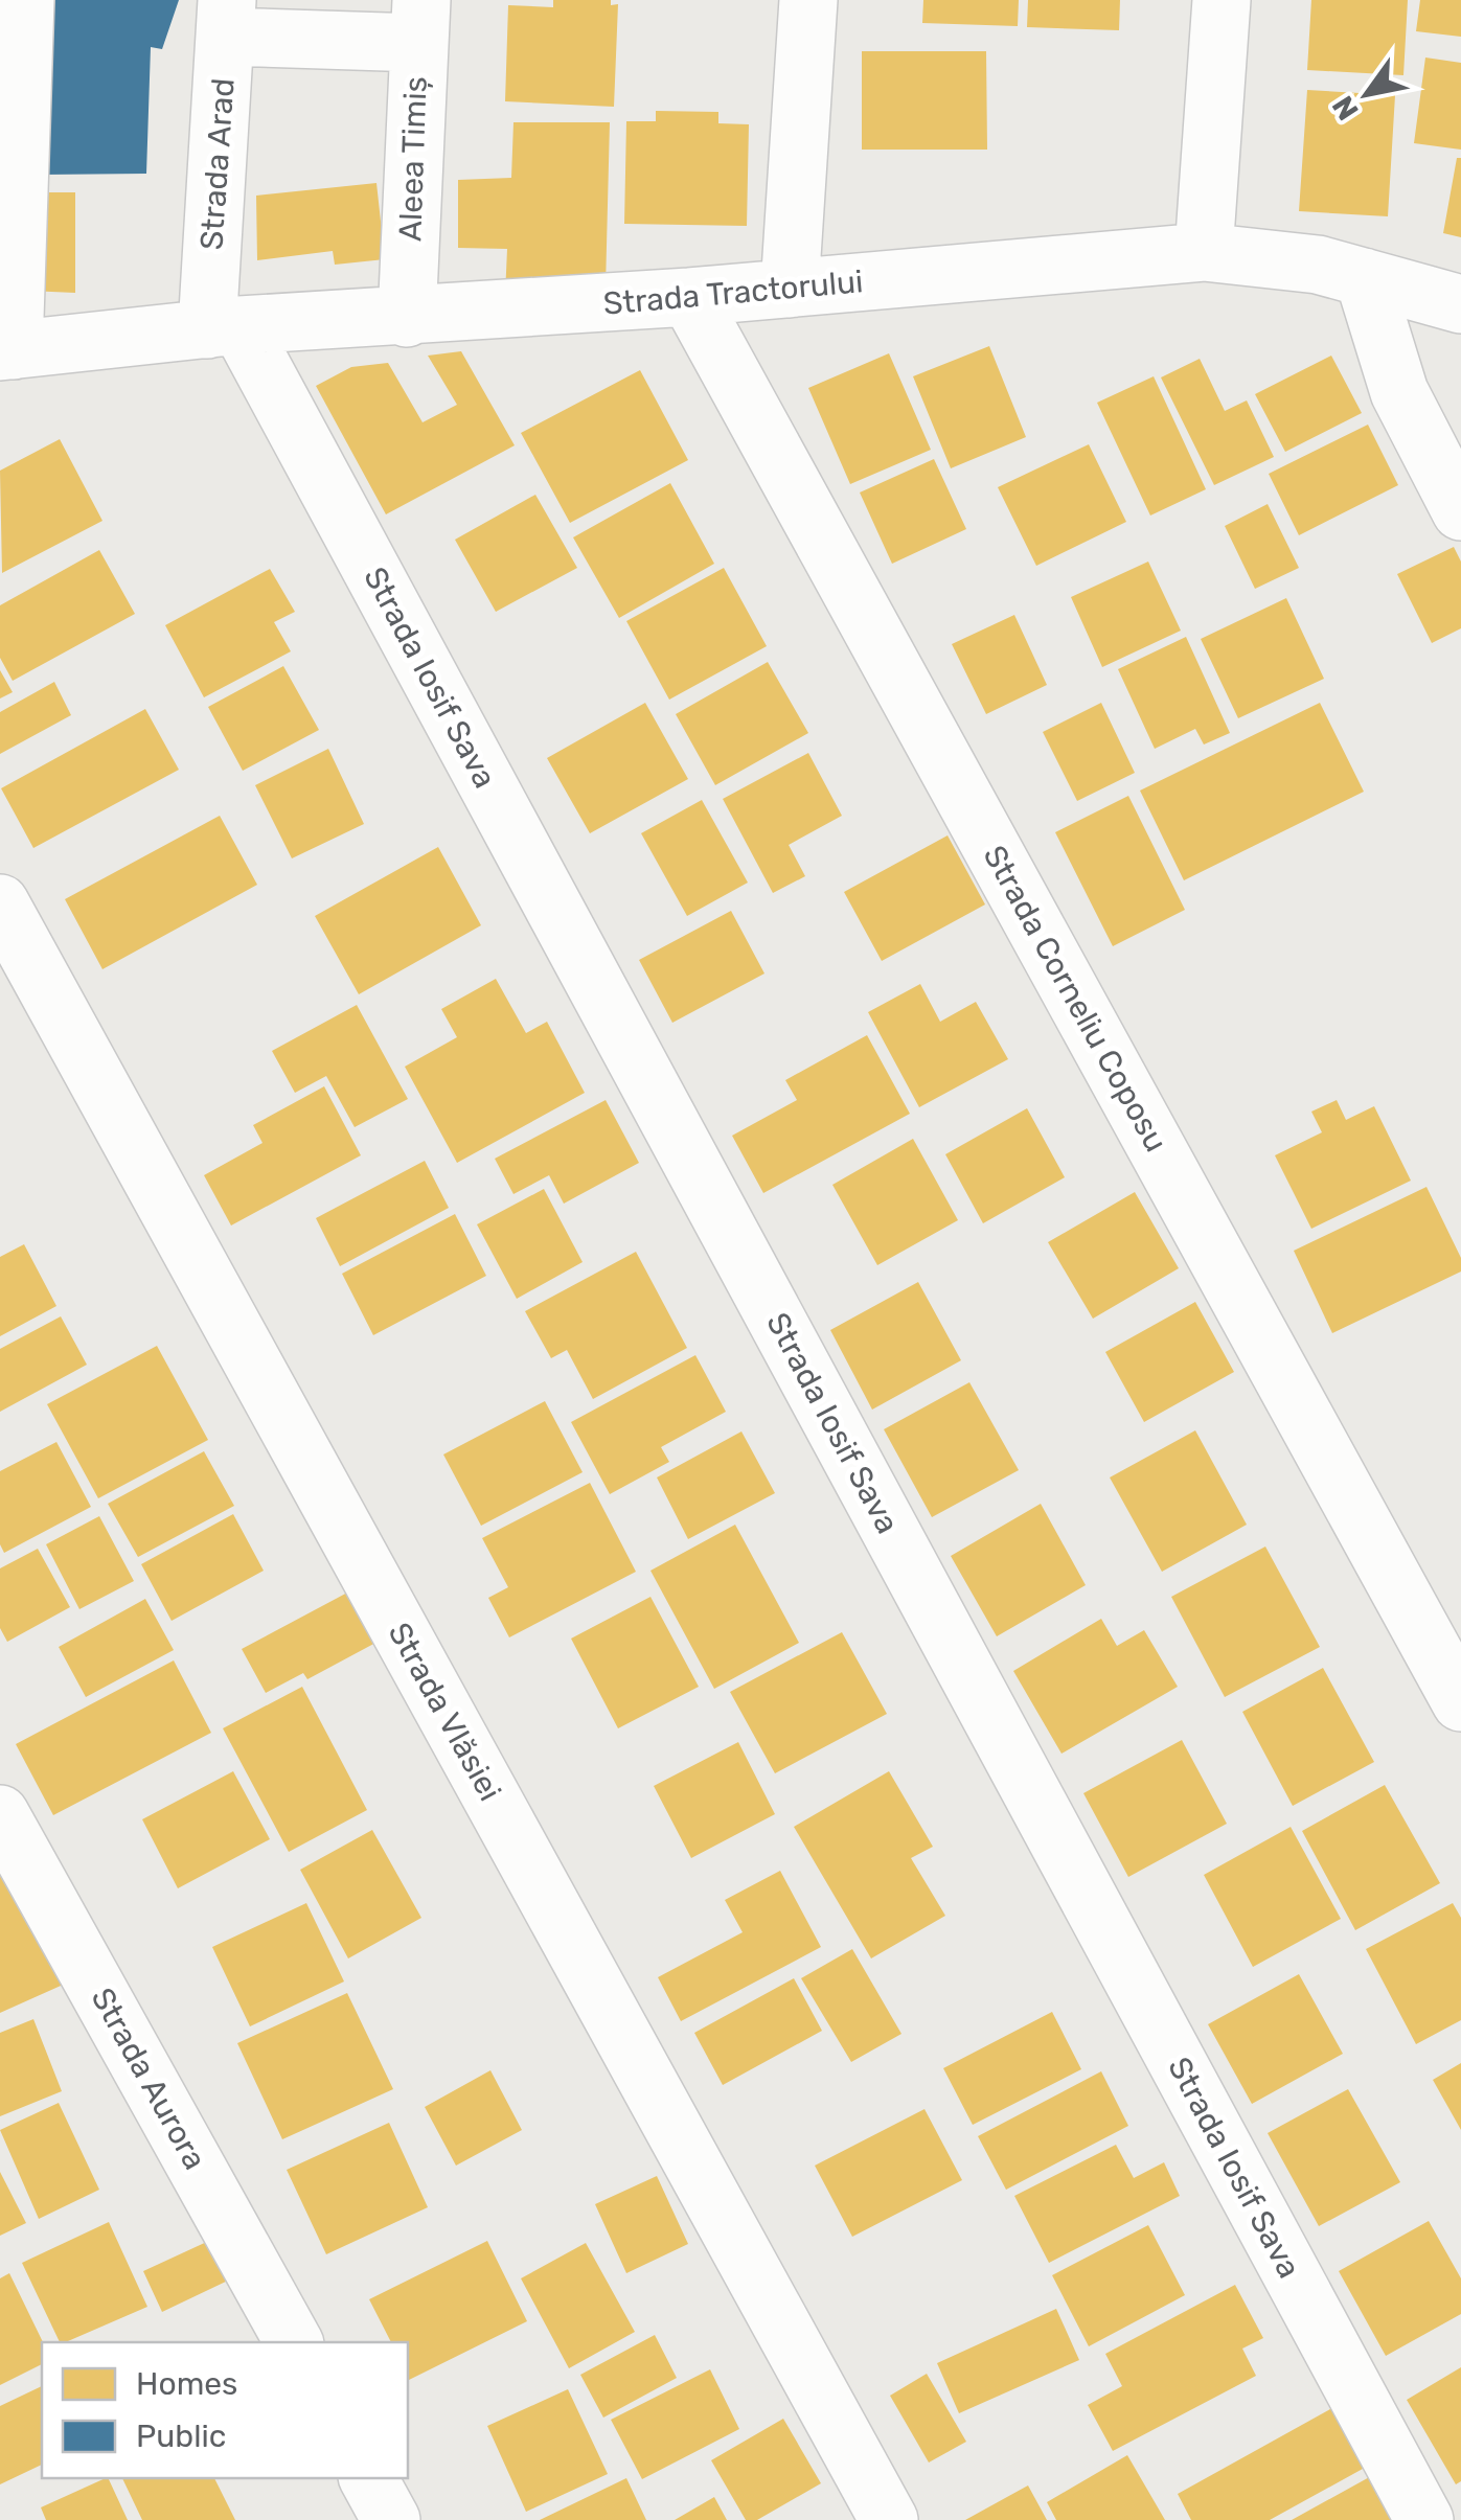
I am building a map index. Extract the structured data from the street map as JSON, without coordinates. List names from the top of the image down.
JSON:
{
  "streets": {
    "street": [
      "Aleea Timiș",
      "Strada Arad",
      "Strada Tractorului",
      "Strada Iosif Sava",
      "Strada Corneliu Coposu",
      "Strada Vlăsiei",
      "Strada Aurora"
    ]
  },
  "crossings": [
    ["Aleea Timiș", "Strada Tractorului"],
    ["Strada Arad", "Strada Tractorului"],
    ["Strada Arad", "Strada Iosif Sava"],
    ["Strada Tractorului", "Strada Iosif Sava"],
    ["Strada Tractorului", "Strada Corneliu Coposu"]
  ],
  "legend": ["Homes", "Public"],
  "north": "bottom left"
}
